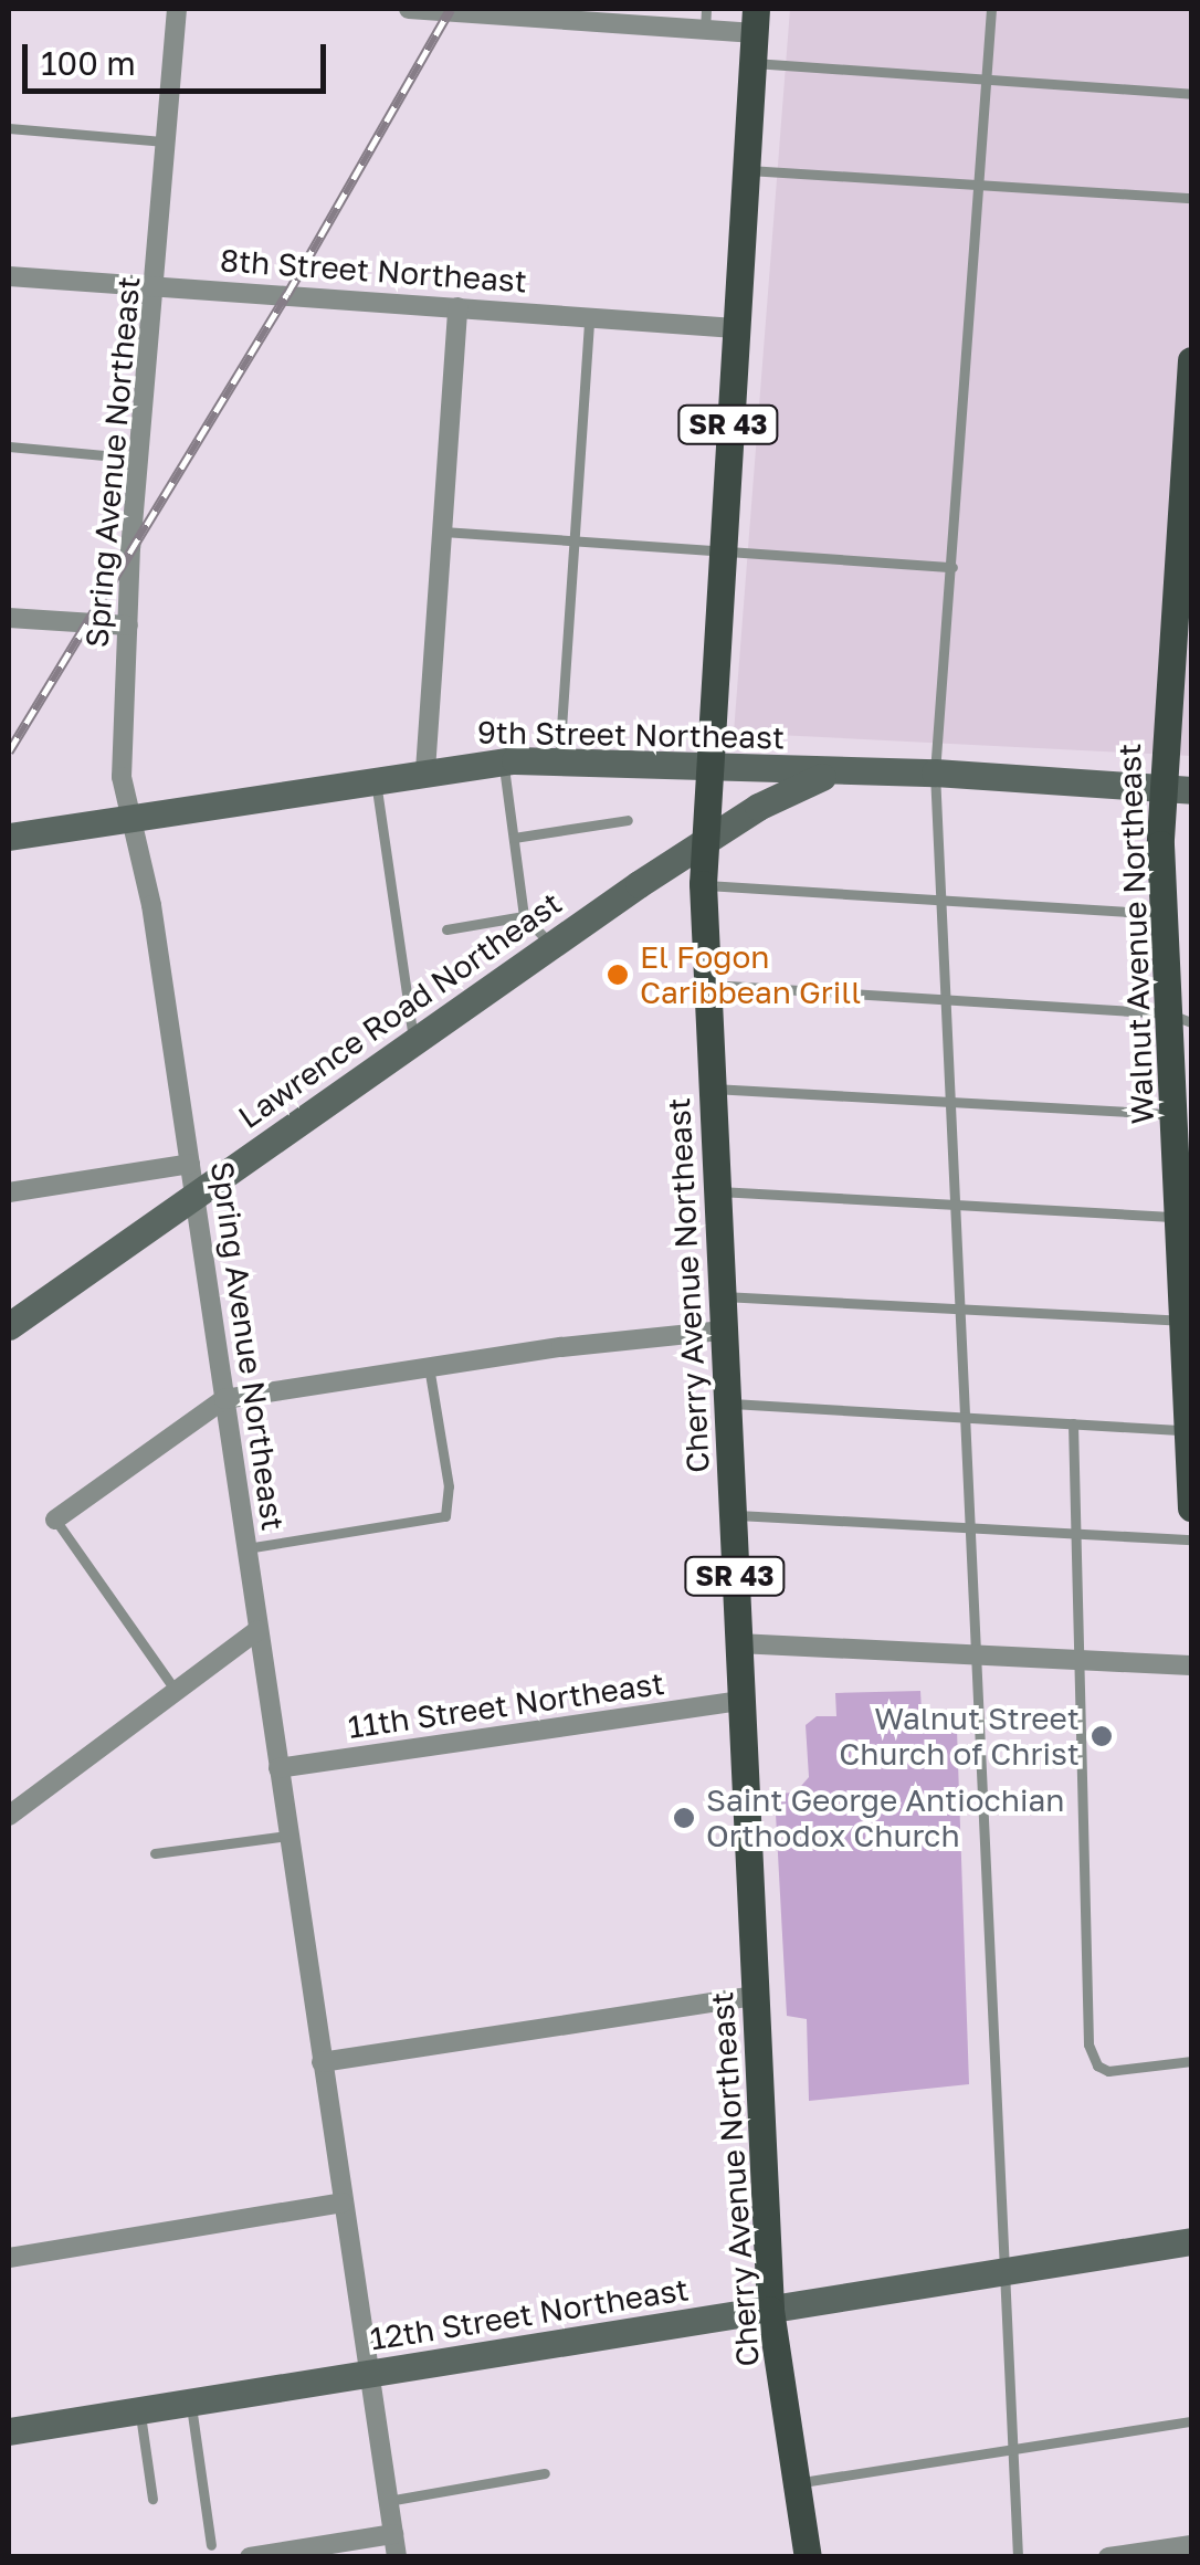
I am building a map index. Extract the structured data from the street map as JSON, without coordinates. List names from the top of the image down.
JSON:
{
  "streets": {
    "main road": ["SR 43", "Walnut Avenue Northeast", "Cherry Avenue Northeast"],
    "street": [
      "8th Street Northeast",
      "Spring Avenue Northeast",
      "9th Street Northeast",
      "Lawrence Road Northeast",
      "11th Street Northeast",
      "12th Street Northeast"
    ]
  },
  "crossings": [
    ["8th Street Northeast", "Spring Avenue Northeast"],
    ["8th Street Northeast", "Cherry Avenue Northeast"],
    ["Spring Avenue Northeast", "9th Street Northeast"],
    ["Spring Avenue Northeast", "Lawrence Road Northeast"],
    ["Spring Avenue Northeast", "11th Street Northeast"],
    ["Spring Avenue Northeast", "12th Street Northeast"],
    ["9th Street Northeast", "Walnut Avenue Northeast"],
    ["9th Street Northeast", "Lawrence Road Northeast"],
    ["9th Street Northeast", "Cherry Avenue Northeast"],
    ["Lawrence Road Northeast", "Cherry Avenue Northeast"],
    ["Cherry Avenue Northeast", "11th Street Northeast"],
    ["Cherry Avenue Northeast", "12th Street Northeast"]
  ],
  "places": ["El Fogon Caribbean Grill", "Walnut Street Church of Christ", "Saint George Antiochian Orthodox Church"],
  "scale_bar": "100 m"
}
